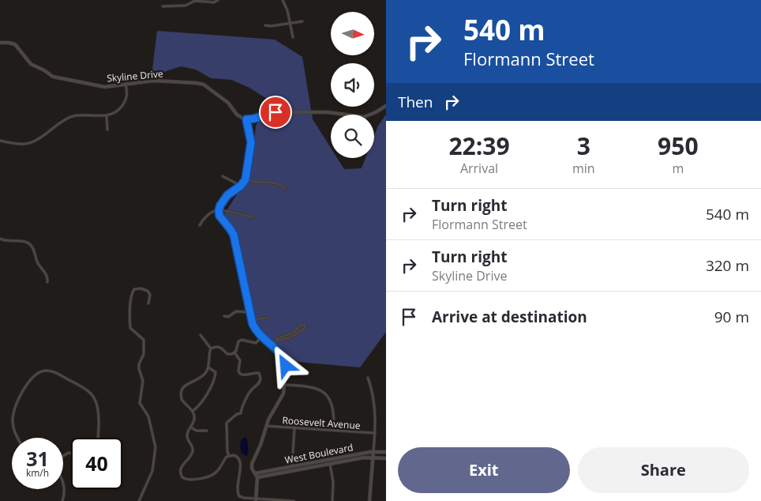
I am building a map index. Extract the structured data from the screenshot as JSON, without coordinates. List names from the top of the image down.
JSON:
{
  "streets": {
    "street": ["Skyline Drive", "Roosevelt Avenue", "West Boulevard"]
  },
  "north": "right",
  "page": {
    "turn": ["540 m", "Flormann Street"],
    "then": "Then",
    "eta": [
      "22:39",
      "Arrival",
      "3",
      "min",
      "950",
      "m"
    ],
    "list": [
      {
        "name": "Turn right",
        "note": "Flormann Street",
        "value": "540 m"
      },
      {
        "name": "Turn right",
        "note": "Skyline Drive",
        "value": "320 m"
      },
      {
        "name": "Arrive at destination",
        "value": "90 m"
      }
    ],
    "speed": "31 km/h",
    "limit": "40",
    "buttons": ["Exit", "Share"]
  }
}
